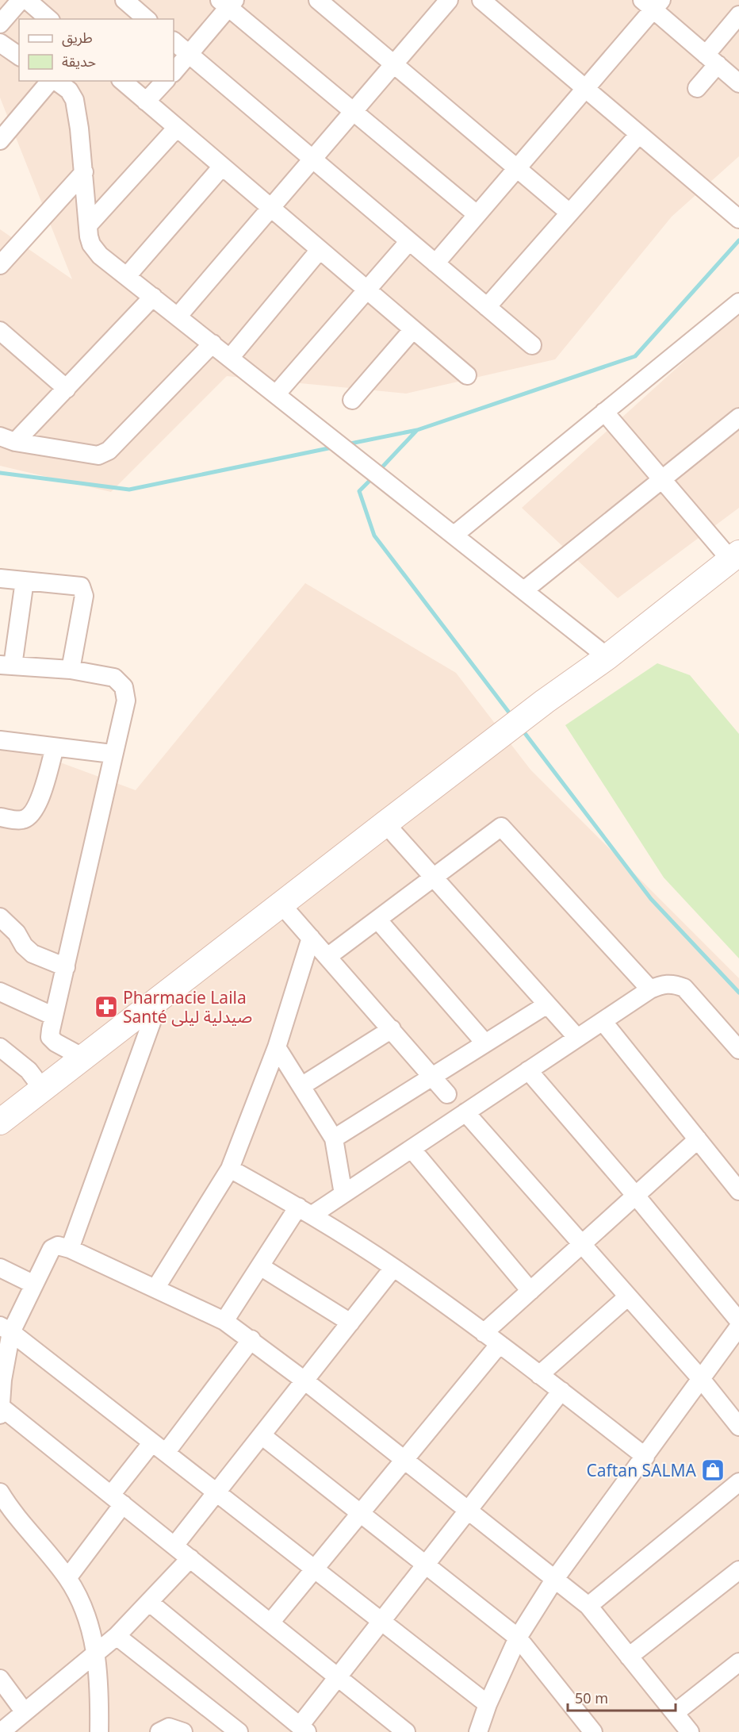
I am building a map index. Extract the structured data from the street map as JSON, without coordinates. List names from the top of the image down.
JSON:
{
  "places": {
    "pharmacy": ["Pharmacie Laila Santé صيدلية ليلى"],
    "shop": ["Caftan SALMA"]
  },
  "legend": ["طريق", "حديقة"],
  "scale_bar": "50 m"
}
